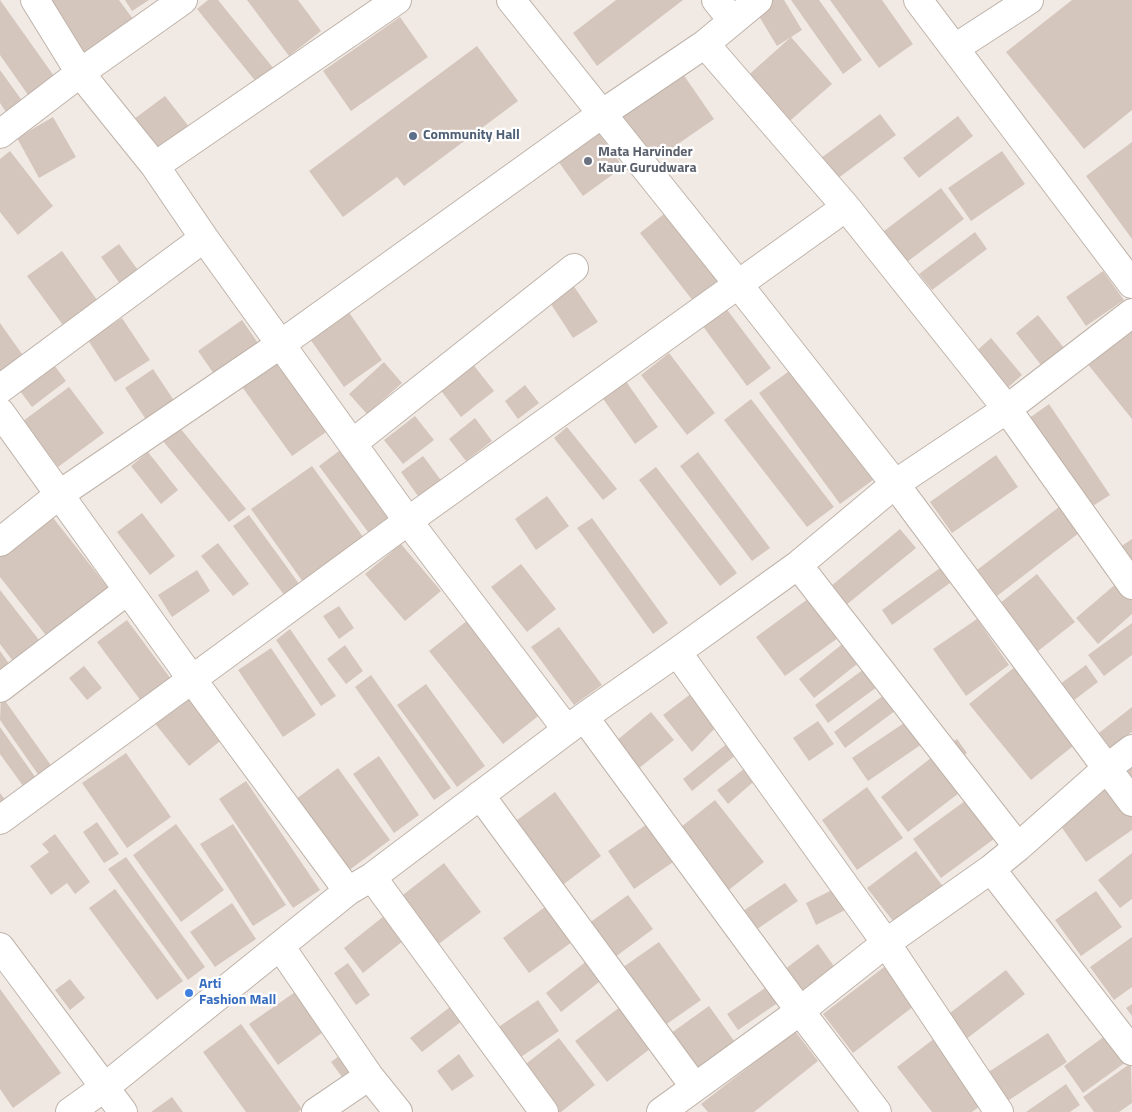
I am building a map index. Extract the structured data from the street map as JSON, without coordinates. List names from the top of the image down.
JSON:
{
  "places": ["Community Hall", "Mata Harvinder Kaur Gurudwara", "Arti Fashion Mall"]
}
